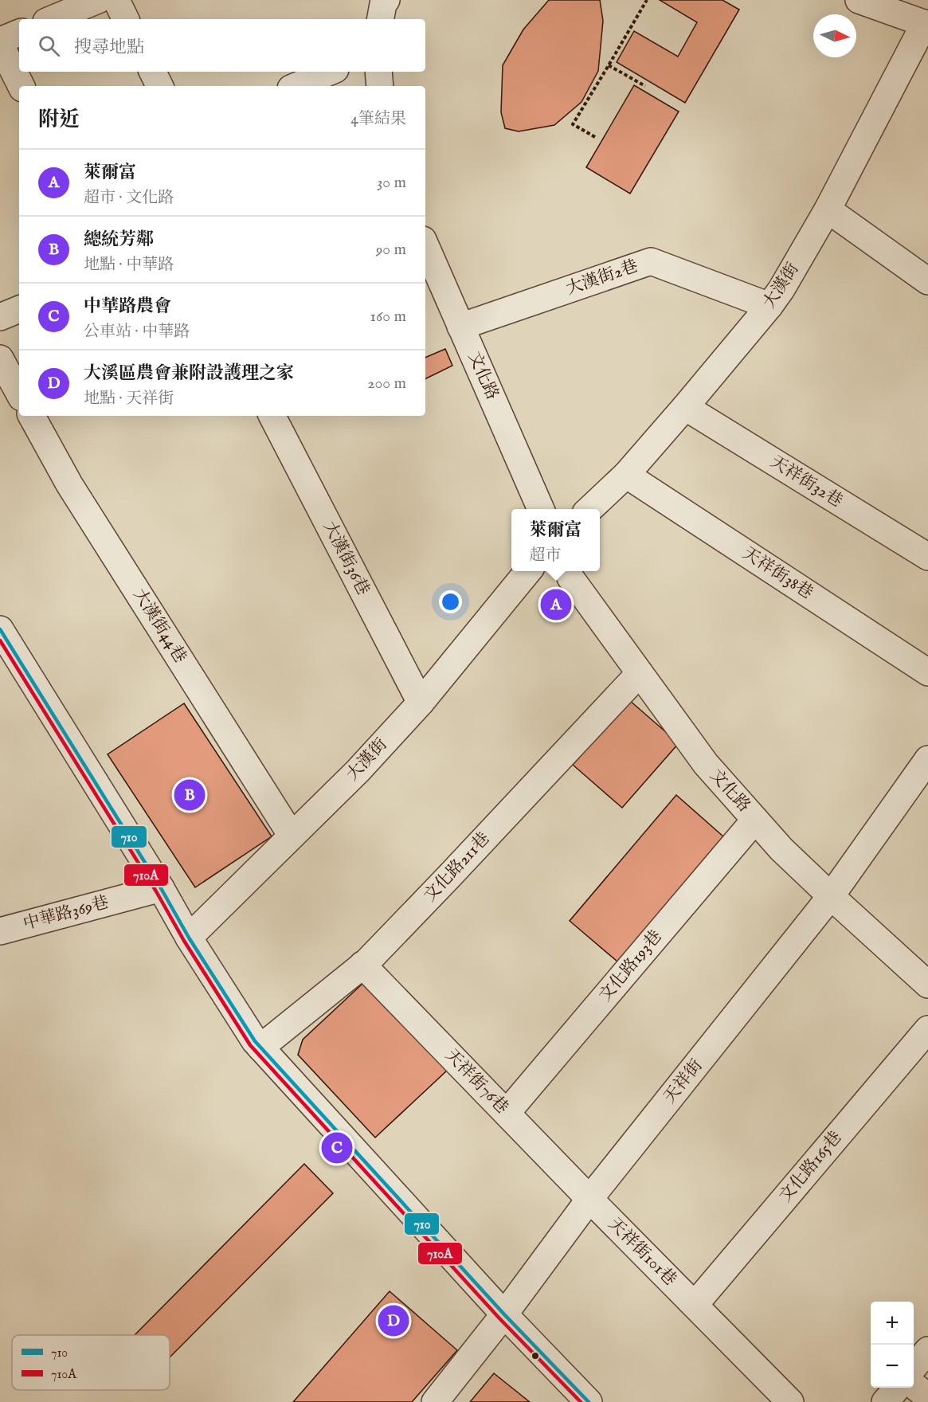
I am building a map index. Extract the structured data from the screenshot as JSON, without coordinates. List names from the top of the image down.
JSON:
{
  "streets": {
    "street": [
      "大漢街2巷",
      "大漢街",
      "文化路",
      "天祥街32巷",
      "大漢街36巷",
      "天祥街38巷",
      "大漢街44巷",
      "文化路211巷",
      "中華路369巷",
      "文化路193巷",
      "天祥街76巷",
      "天祥街",
      "文化路165巷",
      "天祥街101巷"
    ]
  },
  "crossings": [
    ["大漢街2巷", "大漢街"],
    ["大漢街2巷", "文化路"],
    ["大漢街", "天祥街32巷"],
    ["大漢街", "大漢街36巷"],
    ["大漢街", "天祥街38巷"],
    ["大漢街", "大漢街44巷"],
    ["文化路", "文化路211巷"],
    ["文化路", "文化路193巷"],
    ["文化路", "天祥街"],
    ["文化路211巷", "天祥街76巷"],
    ["文化路193巷", "天祥街76巷"],
    ["天祥街76巷", "天祥街"],
    ["天祥街76巷", "天祥街101巷"],
    ["天祥街", "天祥街101巷"],
    ["文化路165巷", "天祥街101巷"]
  ],
  "lines": ["transit line 710", "transit line 710A"],
  "legend": ["710", "710A"],
  "north": "right",
  "page": {
    "search": "搜尋地點",
    "heading": ["附近", "4筆結果"],
    "list": [
      {
        "mark": "A",
        "name": "萊爾富",
        "note": "超市 · 文化路",
        "value": "30 m"
      },
      {
        "mark": "B",
        "name": "總統芳鄰",
        "note": "地點 · 中華路",
        "value": "90 m"
      },
      {
        "mark": "C",
        "name": "中華路農會",
        "note": "公車站 · 中華路",
        "value": "160 m"
      },
      {
        "mark": "D",
        "name": "大溪區農會兼附設護理之家",
        "note": "地點 · 天祥街",
        "value": "200 m"
      }
    ],
    "popup": ["萊爾富", "超市"],
    "pins": [
      "A",
      "B",
      "C",
      "D"
    ],
    "map_buttons": ["+", "−"]
  }
}
